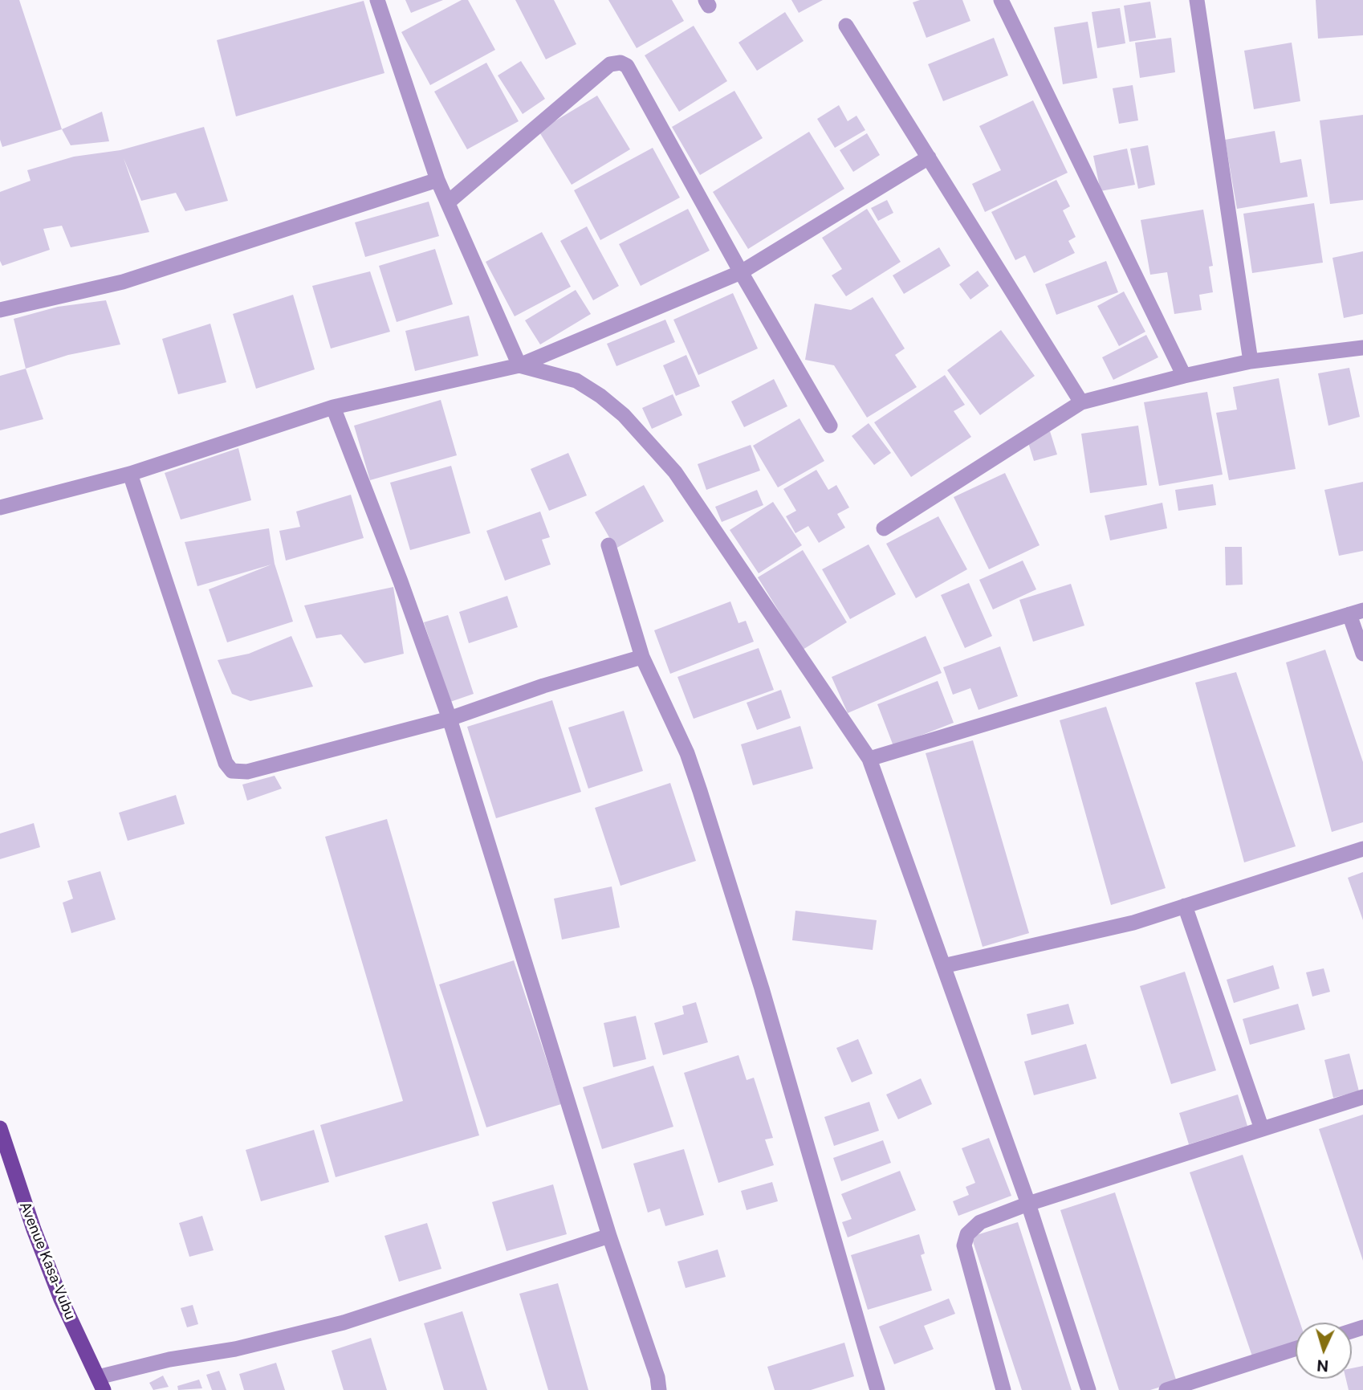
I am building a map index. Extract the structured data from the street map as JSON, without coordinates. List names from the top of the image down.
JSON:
{
  "streets": {
    "main road": ["Avenue Kasa-Vubu"]
  },
  "north": "bottom"
}
